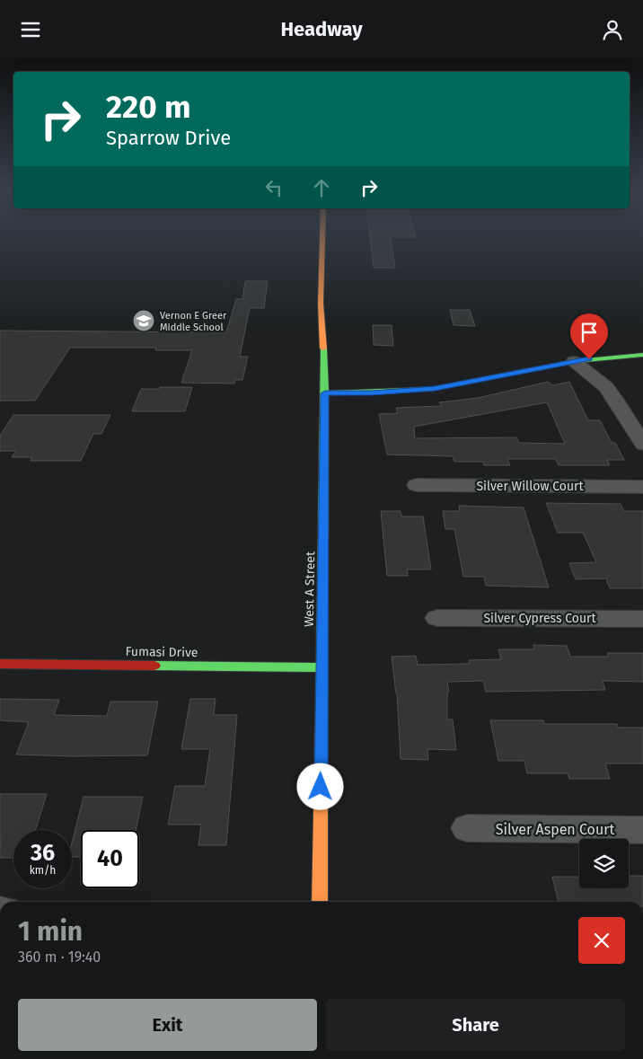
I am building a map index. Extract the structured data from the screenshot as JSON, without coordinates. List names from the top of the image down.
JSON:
{
  "streets": {
    "street": [
      "Silver Willow Court",
      "West A Street",
      "Silver Cypress Court",
      "Fumasi Drive",
      "Silver Aspen Court"
    ]
  },
  "crossings": [
    ["West A Street", "Fumasi Drive"]
  ],
  "places": {
    "school or university": ["Vernon E Greer Middle School"]
  },
  "page": {
    "header": "Headway",
    "turn": ["220 m", "Sparrow Drive"],
    "speed": "36 km/h",
    "limit": "40",
    "heading": ["1 min", "360 m · 19:40"],
    "buttons": ["Exit", "Share"]
  }
}
